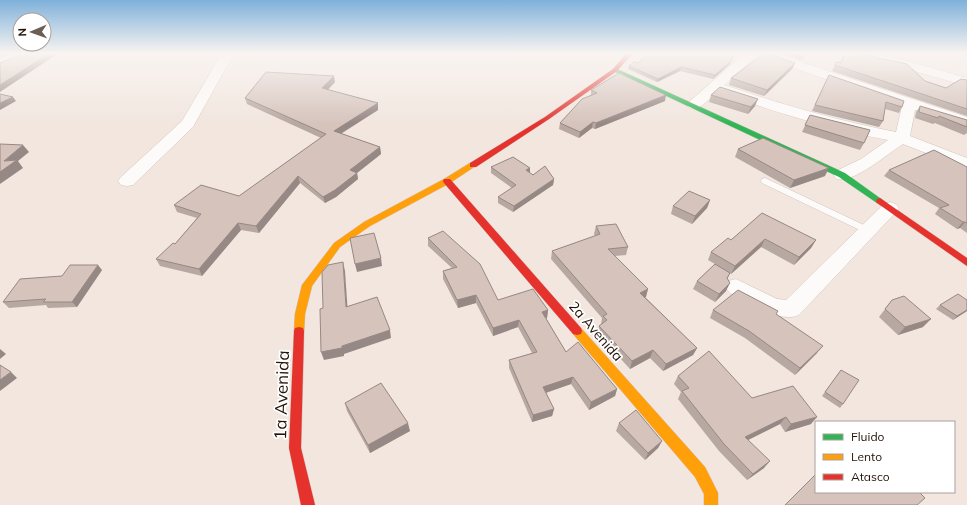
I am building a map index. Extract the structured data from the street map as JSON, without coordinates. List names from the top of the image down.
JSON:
{
  "streets": {
    "street": ["2a Avenida", "1a Avenida"]
  },
  "crossings": [
    ["2a Avenida", "1a Avenida"]
  ],
  "legend": ["Fluido", "Lento", "Atasco"],
  "north": "left"
}
